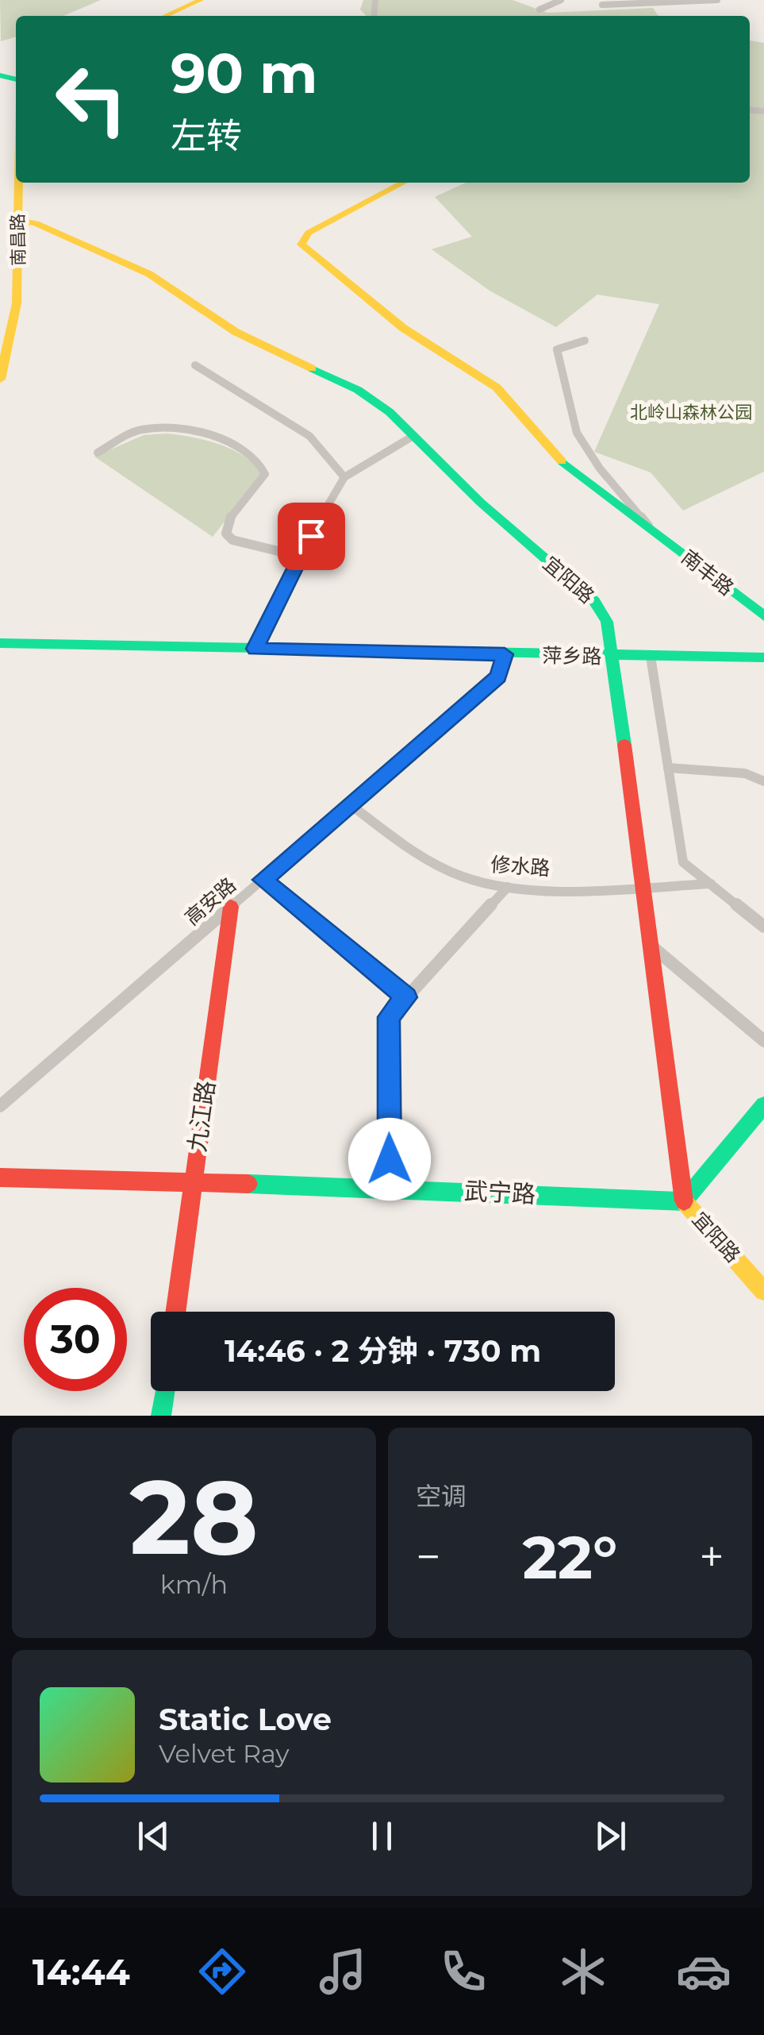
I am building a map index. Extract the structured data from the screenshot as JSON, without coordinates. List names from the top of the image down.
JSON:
{
  "streets": {
    "street": [
      "南昌路",
      "南丰路",
      "宜阳路",
      "萍乡路",
      "修水路",
      "高安路",
      "九江路",
      "武宁路"
    ]
  },
  "crossings": [
    ["南昌路", "宜阳路"],
    ["宜阳路", "萍乡路"],
    ["宜阳路", "修水路"],
    ["宜阳路", "武宁路"],
    ["萍乡路", "高安路"],
    ["修水路", "高安路"],
    ["高安路", "九江路"],
    ["九江路", "武宁路"]
  ],
  "parks": ["北岭山森林公园"],
  "page": {
    "turn": ["90 m", "左转"],
    "limit": "30",
    "trip": "14:46 · 2 分钟 · 730 m",
    "tile": [
      ["28", "km/h"],
      "空调"
    ],
    "heat": ["−", "22°", "+"],
    "song": ["Static Love", "Velvet Ray"],
    "tabs": "14:44"
  }
}
